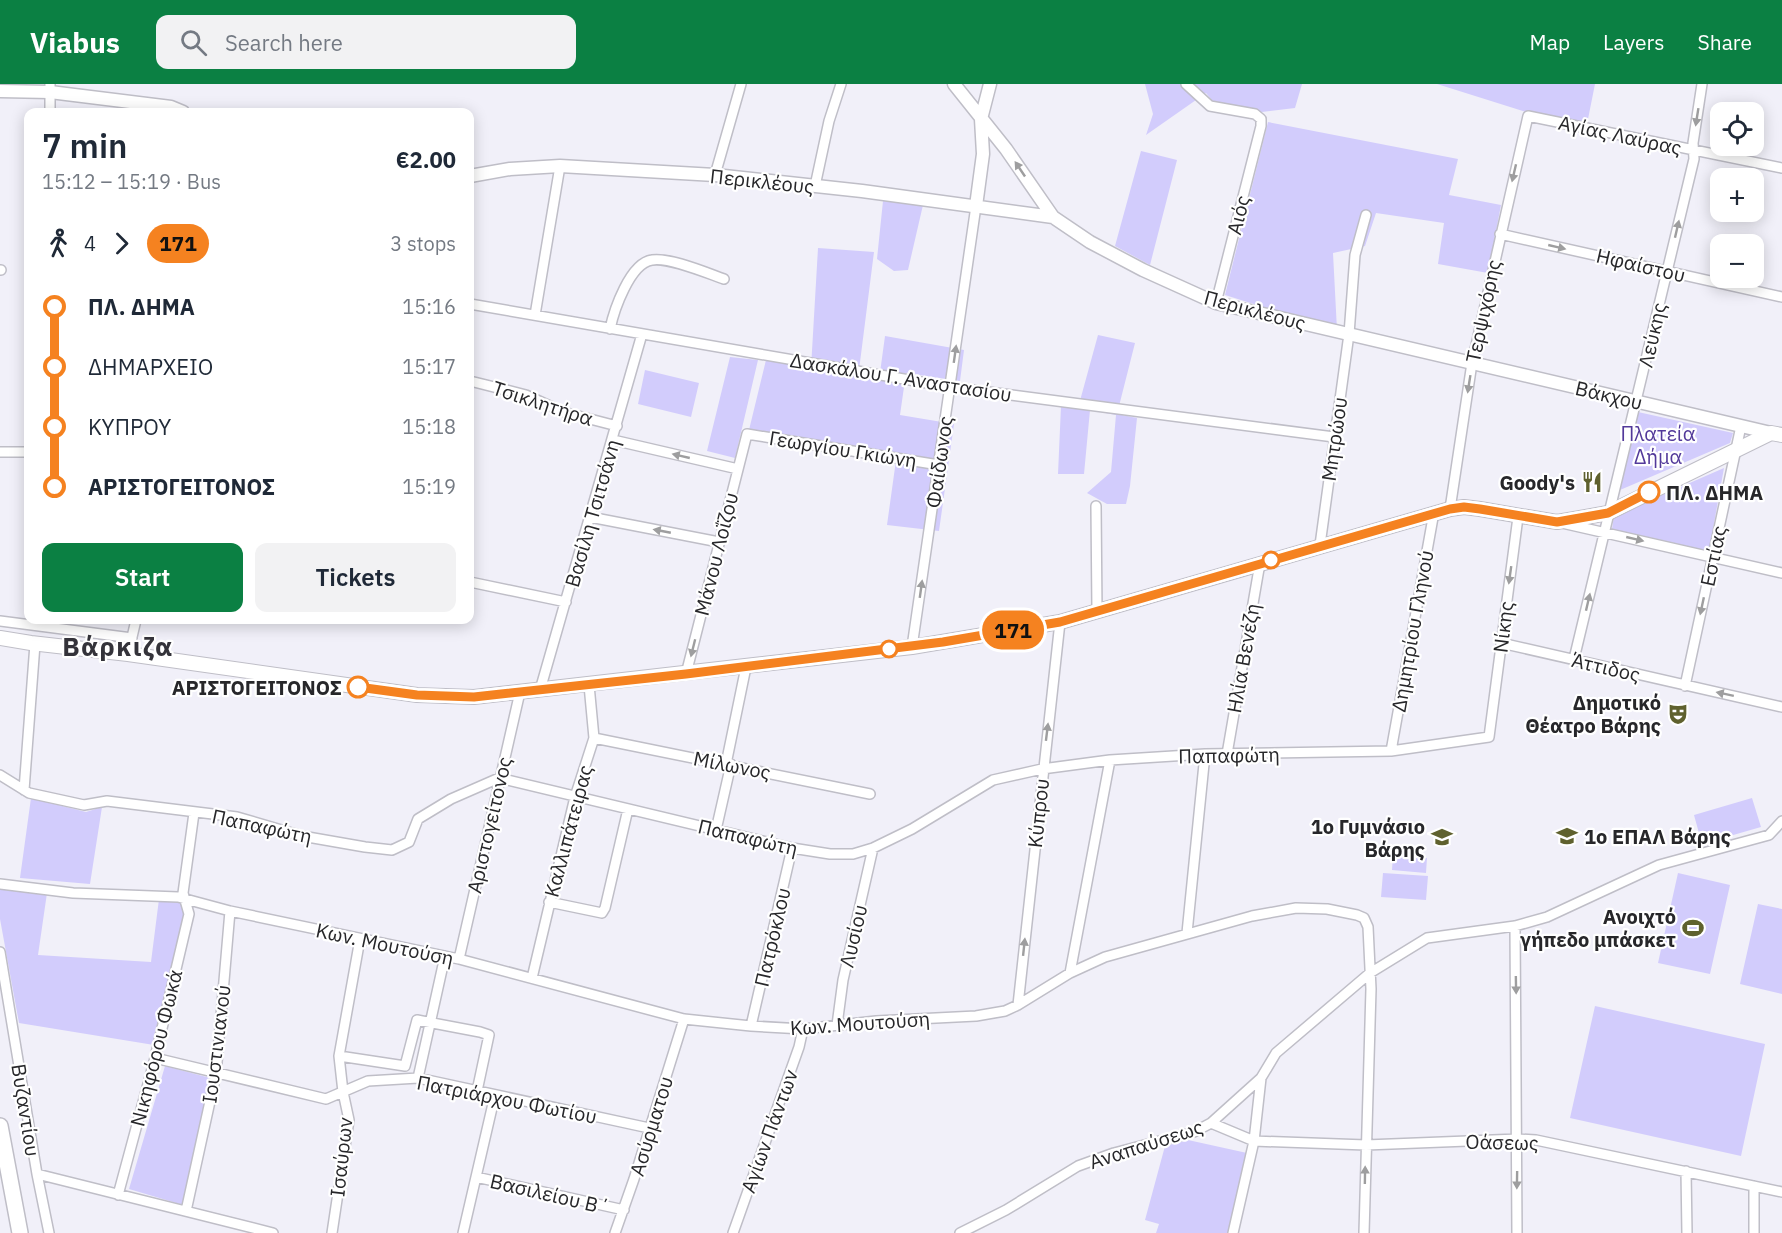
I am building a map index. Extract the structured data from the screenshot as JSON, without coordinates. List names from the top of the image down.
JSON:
{
  "streets": {
    "street": [
      "Αγίας Λαύρας",
      "Περικλέους",
      "Αιός",
      "Ηφαίστου",
      "Τερψιχόρης",
      "Λεύκης",
      "Δασκάλου Γ. Αναστασίου",
      "Βάκχου",
      "Τσικλητήρα",
      "Μητρώου",
      "Γεωργίου Γκιώνη",
      "Φαίδωνος",
      "Βασίλη Τσιτσάνη",
      "Μάνου Λοΐζου",
      "Εστίας",
      "Νίκης",
      "Δημητρίου Γληνού",
      "Ηλία Βενέζη",
      "Άττιδος",
      "Παπαφώτη",
      "Μίλωνος",
      "Κύπρου",
      "Αριστογείτονος",
      "Καλλιπάτειρας",
      "Λυσίου",
      "Πατρόκλου",
      "Κων. Μουτούση",
      "Ιουστινιανού",
      "Νικηφόρου Φωκά",
      "Πατριάρχου Φωτίου",
      "Βυζαντίου",
      "Ασύρματου",
      "Αγίων Πάντων",
      "Οάσεως",
      "Αναπαύσεως",
      "Ισαύρων",
      "Βασιλείου Β΄"
    ]
  },
  "crossings": [
    ["Αγίας Λαύρας", "Τερψιχόρης"],
    ["Αγίας Λαύρας", "Λεύκης"],
    ["Περικλέους", "Αιός"],
    ["Περικλέους", "Τερψιχόρης"],
    ["Περικλέους", "Βάκχου"],
    ["Περικλέους", "Μητρώου"],
    ["Περικλέους", "Φαίδωνος"],
    ["Ηφαίστου", "Τερψιχόρης"],
    ["Ηφαίστου", "Λεύκης"],
    ["Τερψιχόρης", "Βάκχου"],
    ["Λεύκης", "Βάκχου"],
    ["Λεύκης", "Άττιδος"],
    ["Δασκάλου Γ. Αναστασίου", "Μητρώου"],
    ["Δασκάλου Γ. Αναστασίου", "Φαίδωνος"],
    ["Δασκάλου Γ. Αναστασίου", "Βασίλη Τσιτσάνη"],
    ["Βάκχου", "Εστίας"],
    ["Τσικλητήρα", "Βασίλη Τσιτσάνη"],
    ["Γεωργίου Γκιώνη", "Φαίδωνος"],
    ["Γεωργίου Γκιώνη", "Μάνου Λοΐζου"],
    ["Εστίας", "Άττιδος"],
    ["Νίκης", "Άττιδος"],
    ["Νίκης", "Παπαφώτη"],
    ["Δημητρίου Γληνού", "Παπαφώτη"],
    ["Ηλία Βενέζη", "Παπαφώτη"],
    ["Παπαφώτη", "Κύπρου"],
    ["Παπαφώτη", "Αριστογείτονος"],
    ["Παπαφώτη", "Καλλιπάτειρας"],
    ["Παπαφώτη", "Λυσίου"],
    ["Παπαφώτη", "Πατρόκλου"],
    ["Παπαφώτη", "Νικηφόρου Φωκά"],
    ["Μίλωνος", "Καλλιπάτειρας"],
    ["Κύπρου", "Κων. Μουτούση"],
    ["Αριστογείτονος", "Κων. Μουτούση"],
    ["Καλλιπάτειρας", "Κων. Μουτούση"],
    ["Λυσίου", "Κων. Μουτούση"],
    ["Πατρόκλου", "Κων. Μουτούση"],
    ["Κων. Μουτούση", "Ιουστινιανού"],
    ["Κων. Μουτούση", "Νικηφόρου Φωκά"],
    ["Κων. Μουτούση", "Ασύρματου"],
    ["Κων. Μουτούση", "Αγίων Πάντων"],
    ["Κων. Μουτούση", "Οάσεως"],
    ["Κων. Μουτούση", "Ισαύρων"],
    ["Ιουστινιανού", "Πατριάρχου Φωτίου"],
    ["Νικηφόρου Φωκά", "Πατριάρχου Φωτίου"],
    ["Πατριάρχου Φωτίου", "Ασύρματου"],
    ["Πατριάρχου Φωτίου", "Ισαύρων"],
    ["Ασύρματου", "Βασιλείου Β΄"]
  ],
  "one_way": [
    "Ηφαίστου",
    "Τερψιχόρης",
    "Φαίδωνος",
    "Μάνου Λοΐζου",
    "Εστίας",
    "Νίκης"
  ],
  "districts": ["Βάρκιζα"],
  "parks": ["Πλατεία Δήμα"],
  "places": {
    "restaurant": ["Goody's"],
    "other": ["ΠΛ. ΔΗΜΑ", "ΑΡΙΣΤΟΓΕΙΤΟΝΟΣ"],
    "theatre": ["Δημοτικό Θέατρο Βάρης"],
    "school or university": ["1ο ΕΠΑΛ Βάρης", "1ο Γυμνάσιο Βάρης"],
    "sports": ["Ανοιχτό γήπεδο μπάσκετ"]
  },
  "lines": ["bus line 171"],
  "page": {
    "header": "Viabus",
    "search": "Search here",
    "nav": ["Map", "Layers", "Share"],
    "on_map": "171",
    "map_buttons": ["+", "−"],
    "heading": ["7 min", "15:12 – 15:19 · Bus", "€2.00"],
    "legs": ["4", "171", "3 stops"],
    "list": [
      {
        "name": "ΠΛ. ΔΗΜΑ",
        "value": "15:16"
      },
      {
        "name": "ΔΗΜΑΡΧΕΙΟ",
        "value": "15:17"
      },
      {
        "name": "ΚΥΠΡΟΥ",
        "value": "15:18"
      },
      {
        "name": "ΑΡΙΣΤΟΓΕΙΤΟΝΟΣ",
        "value": "15:19"
      }
    ],
    "buttons": ["Start", "Tickets"]
  }
}
